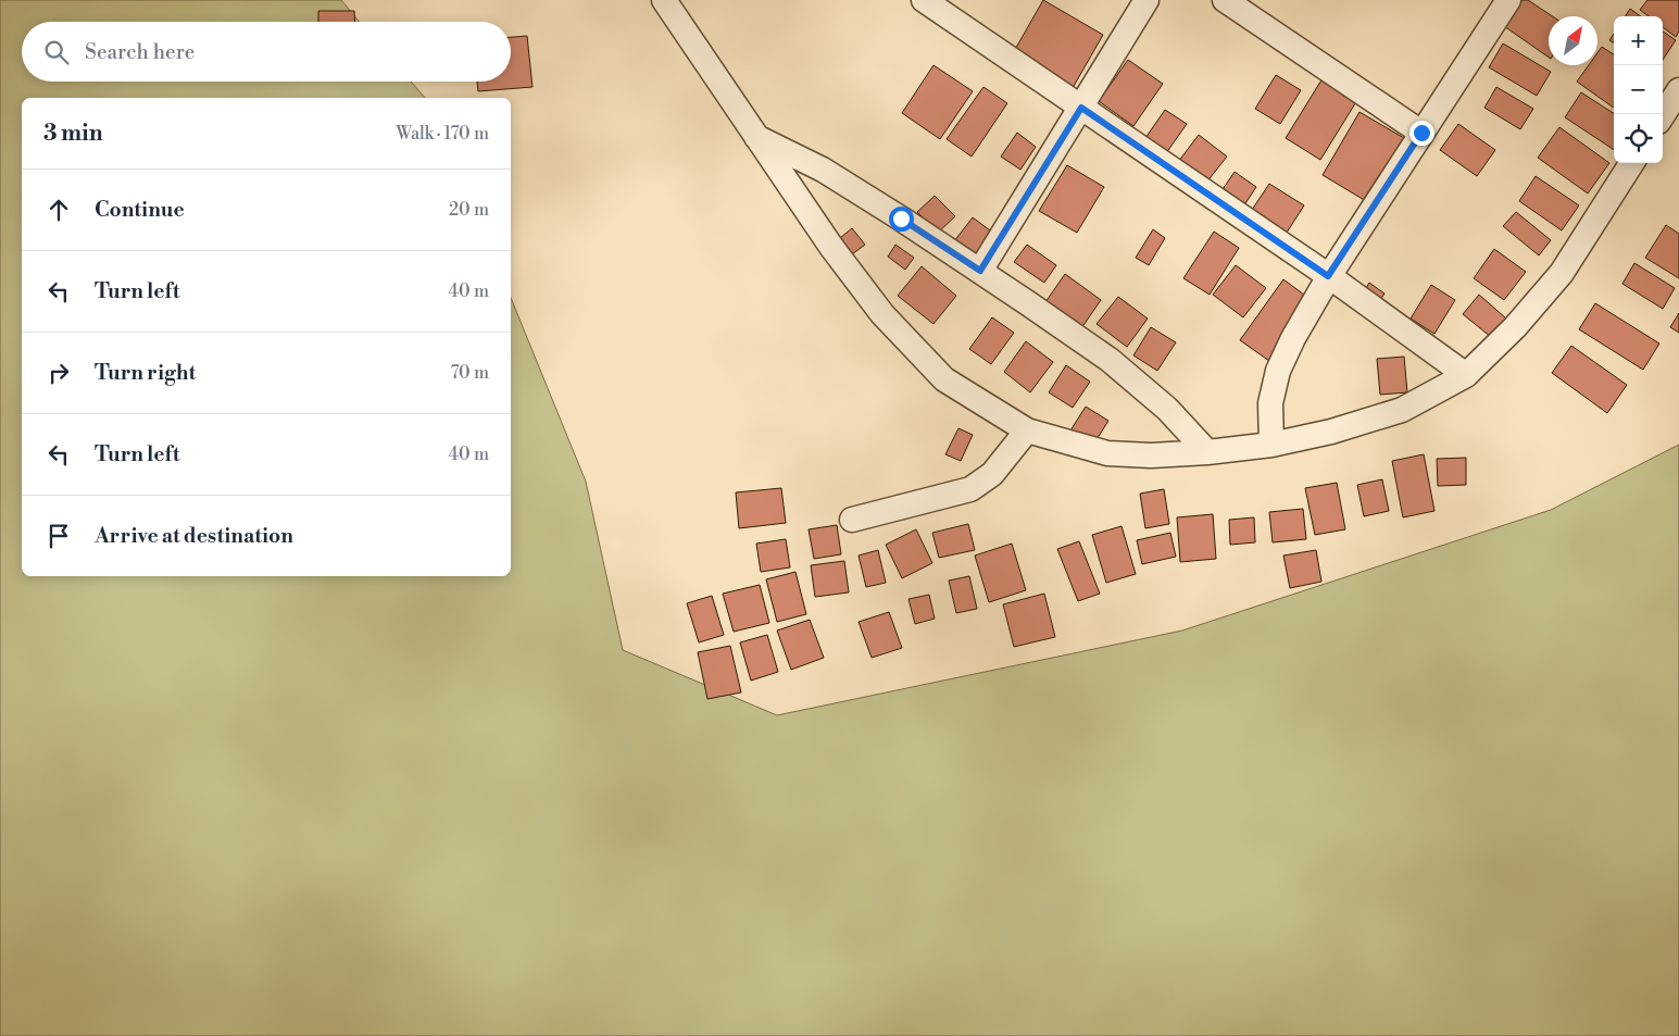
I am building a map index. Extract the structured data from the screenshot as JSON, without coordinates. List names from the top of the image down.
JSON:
{
  "north": "top right",
  "page": {
    "map_buttons": ["+", "−"],
    "search": "Search here",
    "heading": ["3 min", "Walk · 170 m"],
    "list": [
      ["Continue", "20 m"],
      ["Turn left", "40 m"],
      ["Turn right", "70 m"],
      ["Turn left", "40 m"],
      "Arrive at destination"
    ]
  }
}
